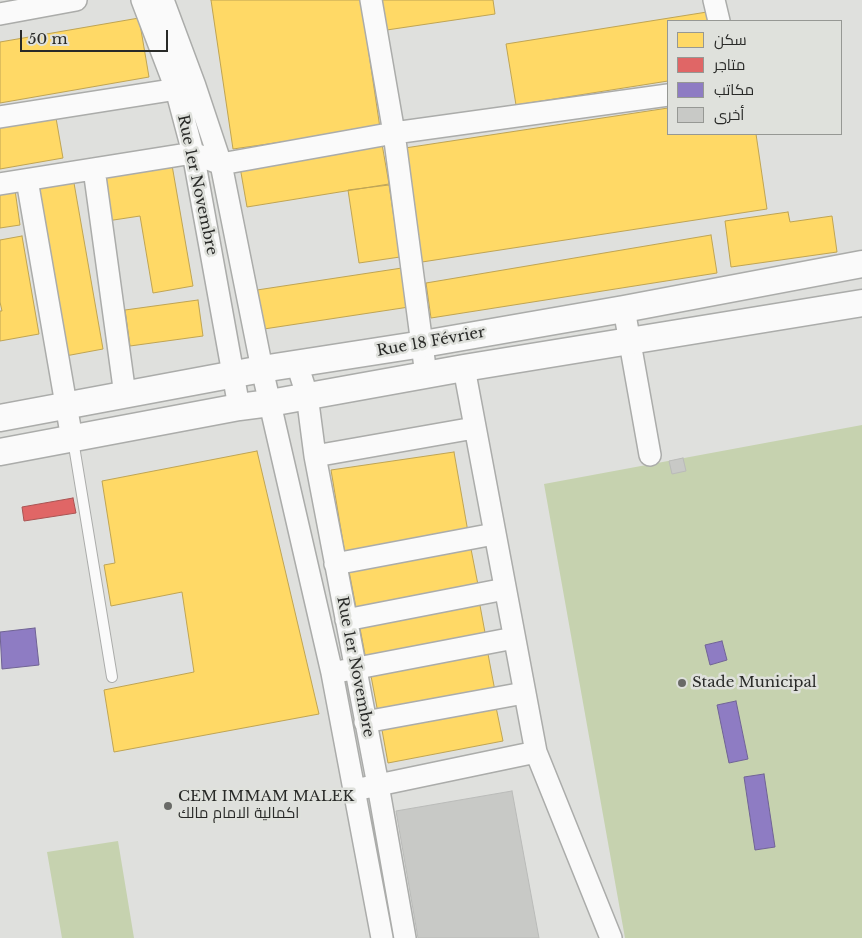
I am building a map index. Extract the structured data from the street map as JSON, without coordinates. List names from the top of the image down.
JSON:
{
  "streets": {
    "street": ["Rue 1er Novembre", "Rue 18 Février"]
  },
  "crossings": [
    ["Rue 1er Novembre", "Rue 18 Février"]
  ],
  "places": ["Stade Municipal", "CEM IMMAM MALEK اكمالية الامام مالك"],
  "legend": [
    "سكن",
    "متاجر",
    "مكاتب",
    "أخرى"
  ],
  "scale_bar": "50 m"
}
